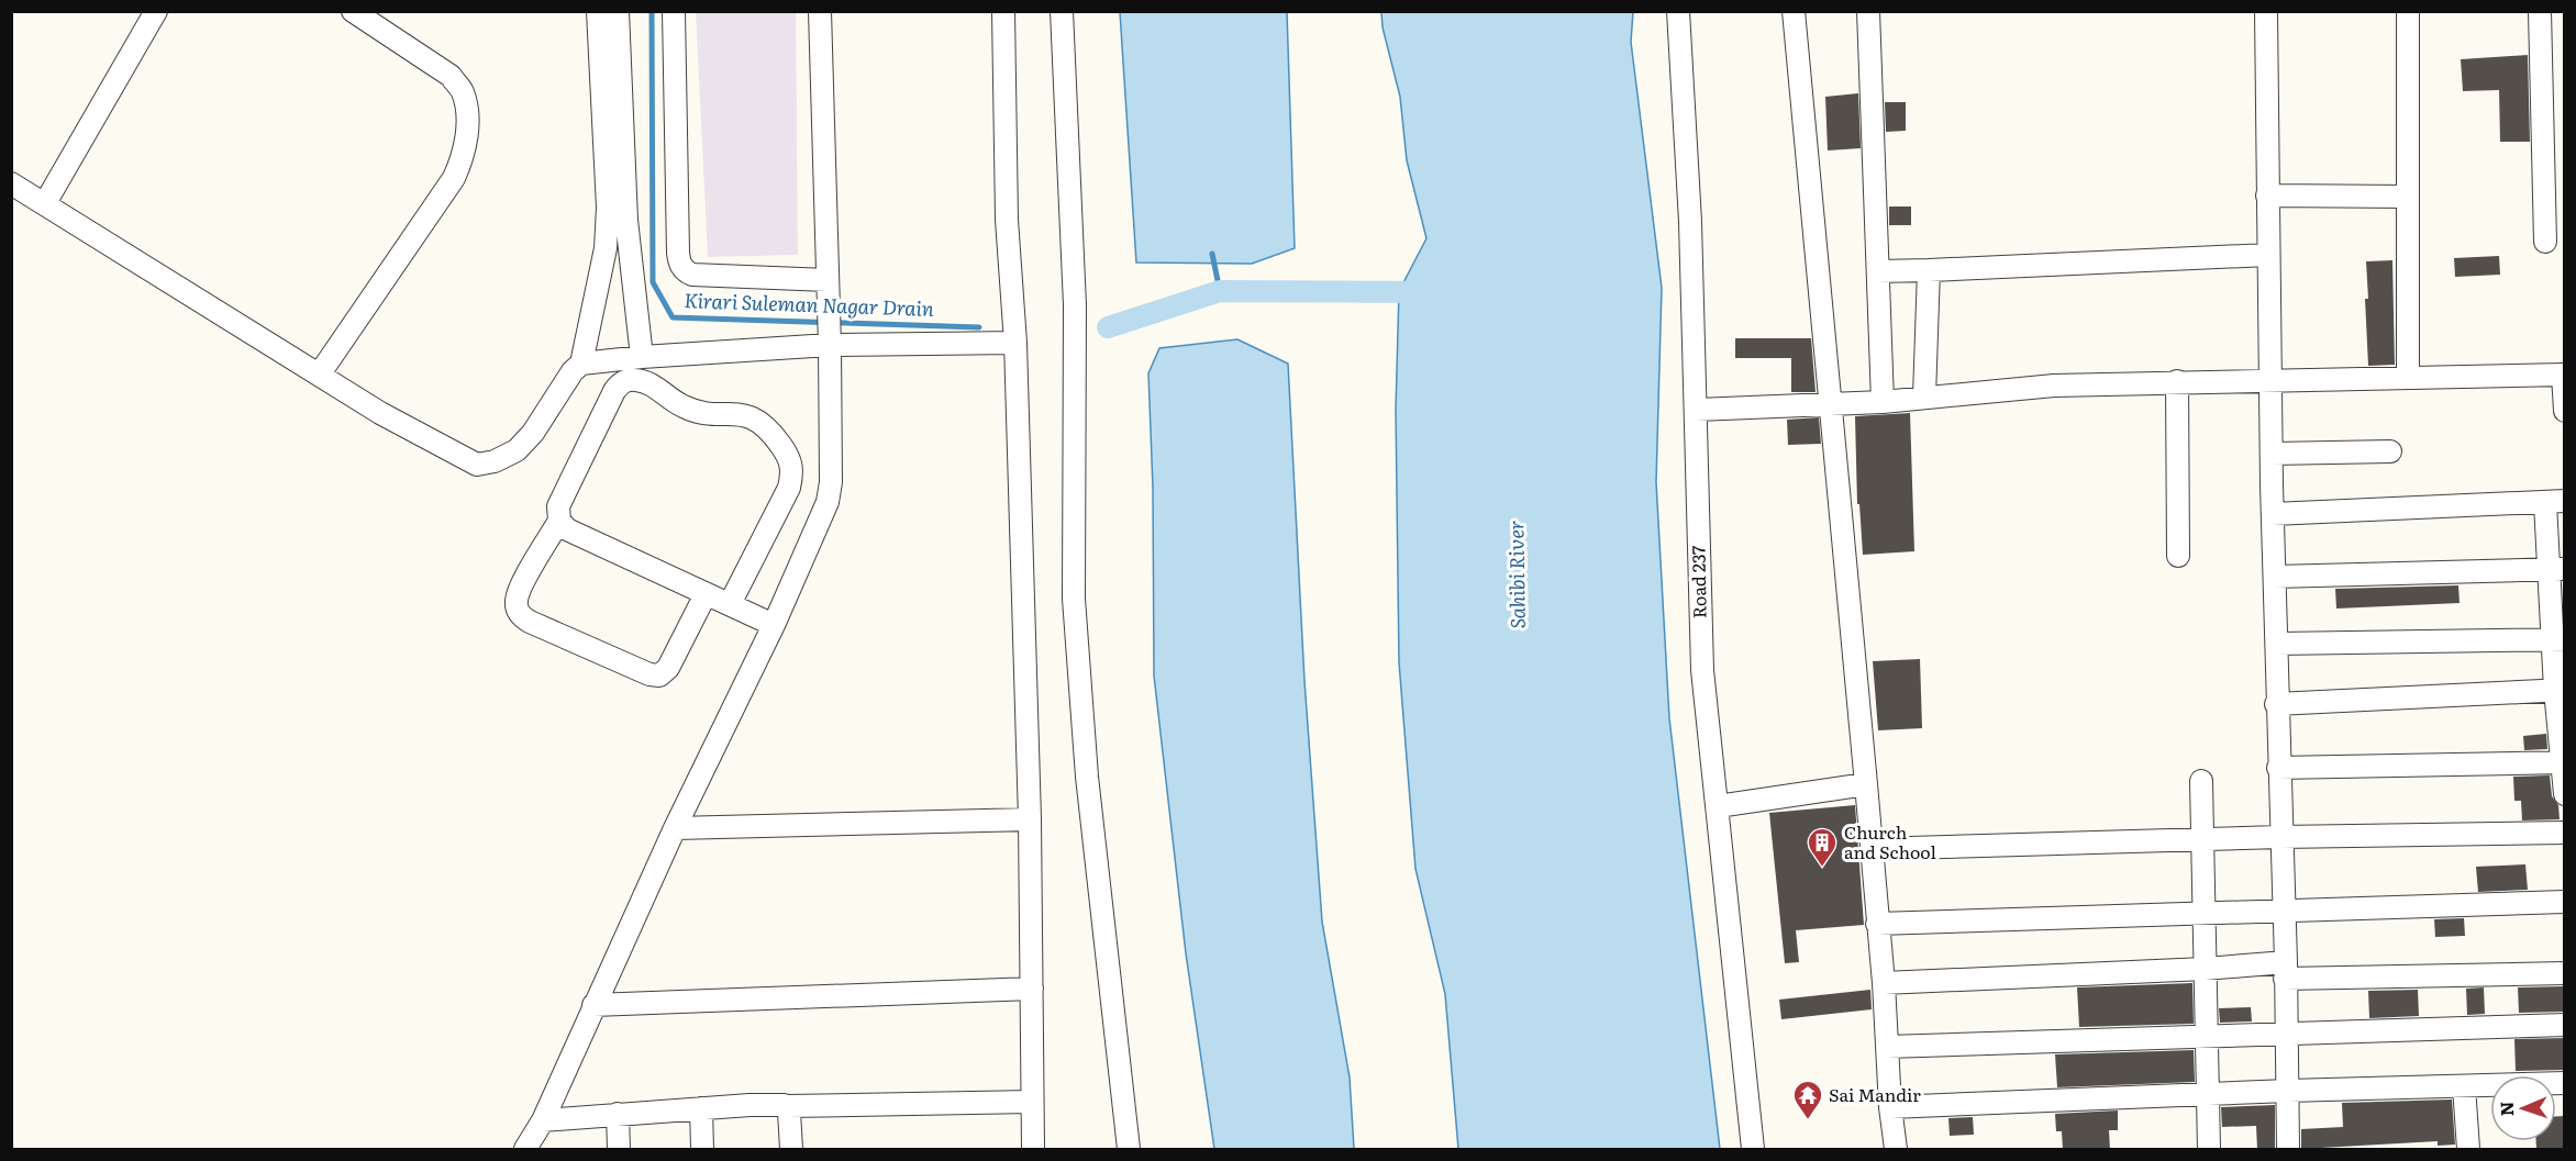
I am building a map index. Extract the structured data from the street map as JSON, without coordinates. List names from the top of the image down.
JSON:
{
  "streets": {
    "street": ["Road 237"]
  },
  "water": ["Kirari Suleman Nagar Drain", "Sahibi River"],
  "places": {
    "building": ["Church and School"],
    "temple": ["Sai Mandir"]
  },
  "north": "left"
}
